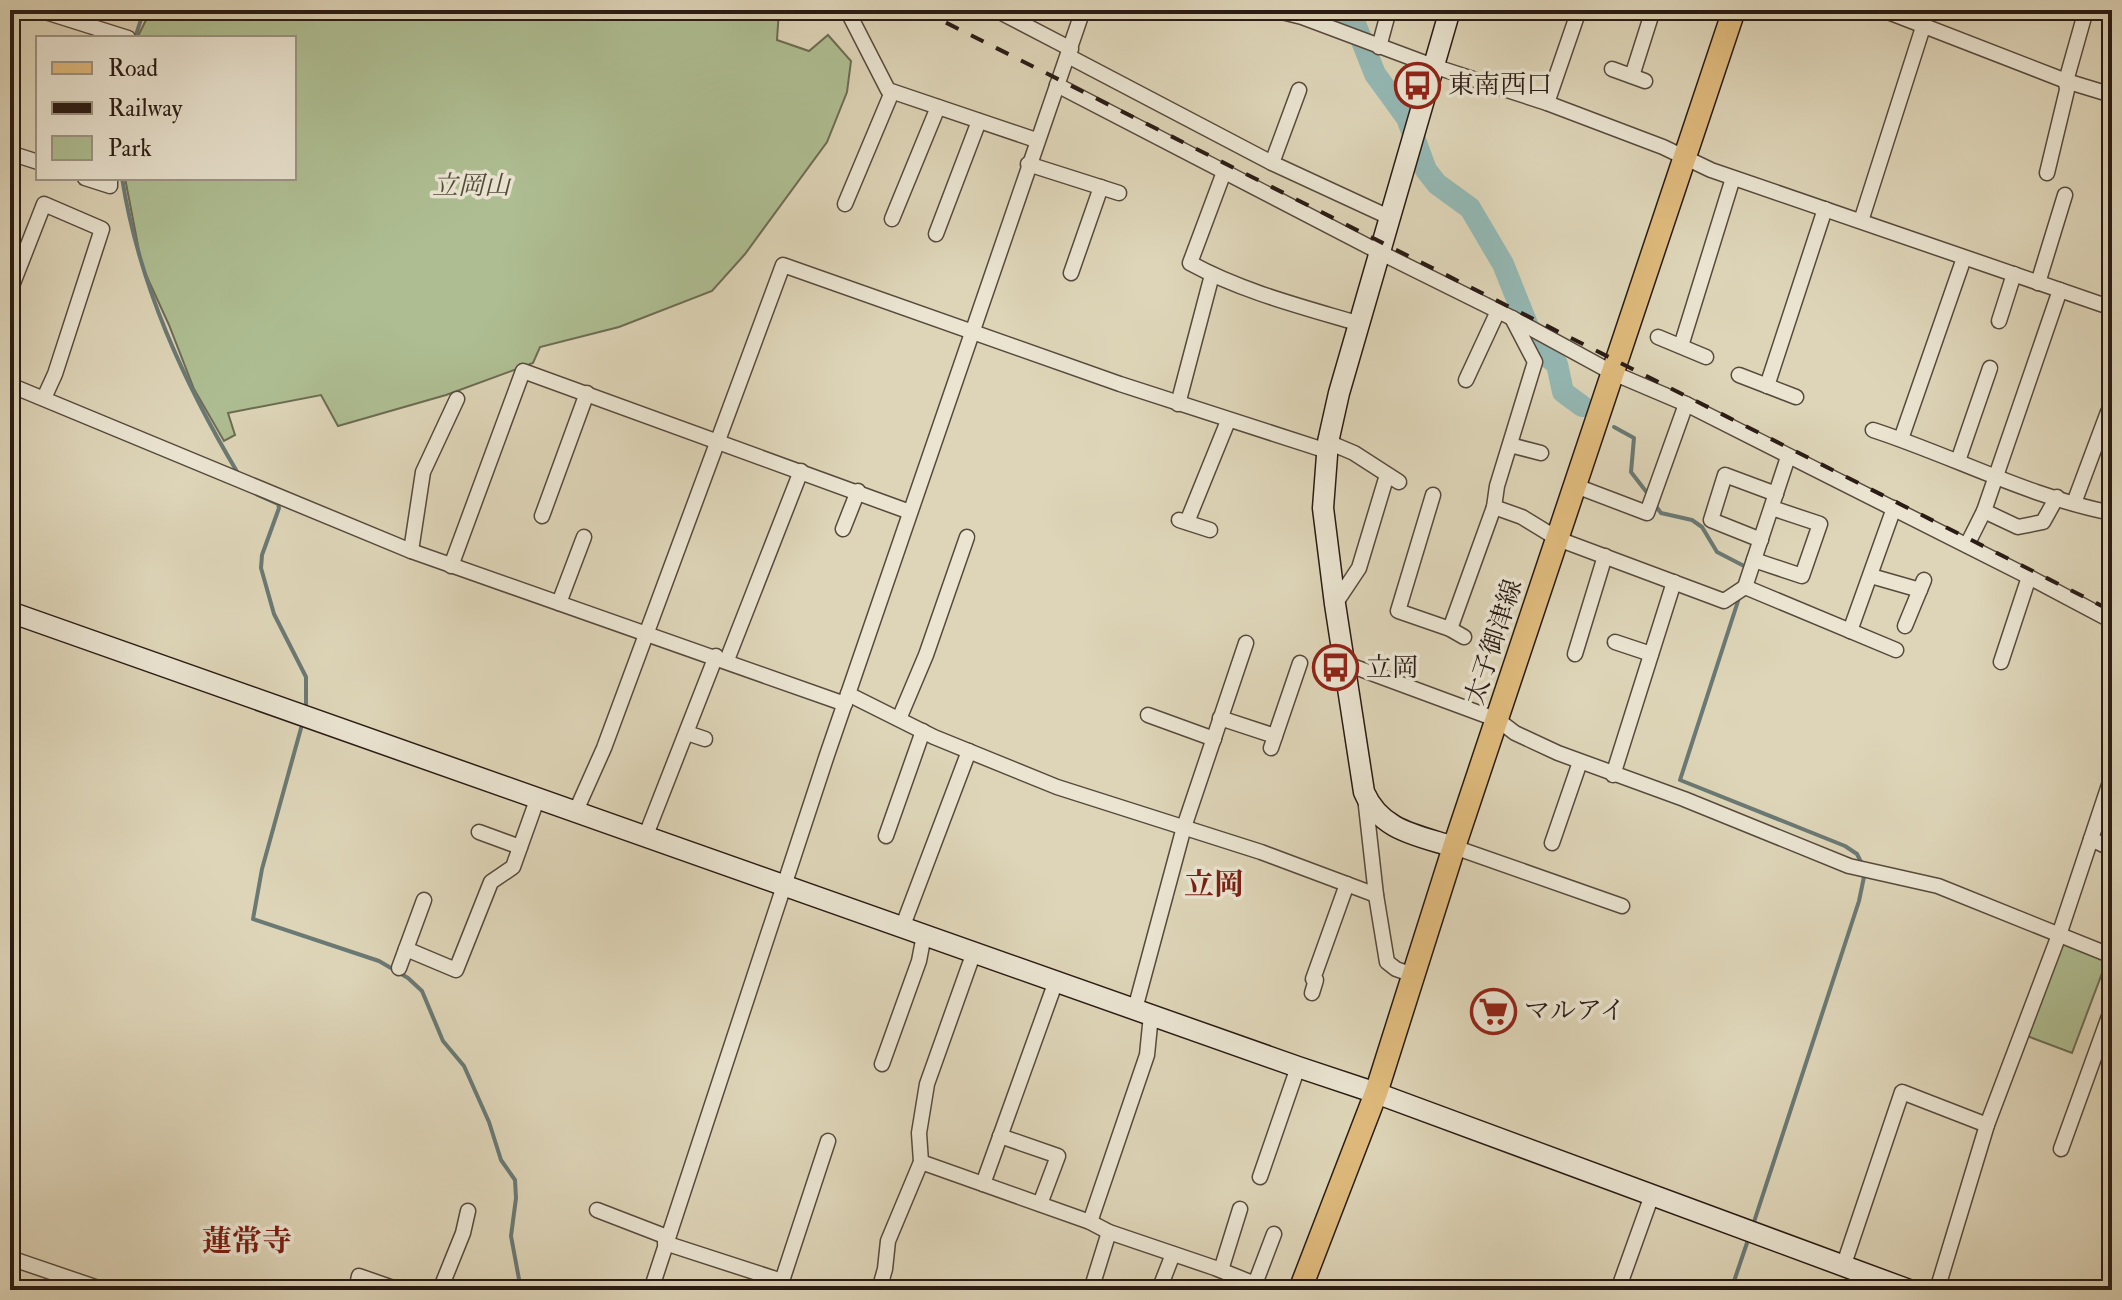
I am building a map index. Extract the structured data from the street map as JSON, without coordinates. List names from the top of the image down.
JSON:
{
  "streets": {
    "main road": ["太子御津線"]
  },
  "districts": ["立岡", "蓮常寺"],
  "parks": ["立岡山"],
  "places": {
    "bus stop": ["東南西口", "立岡"],
    "supermarket": ["マルアイ"]
  },
  "legend": ["Road", "Railway", "Park"]
}
